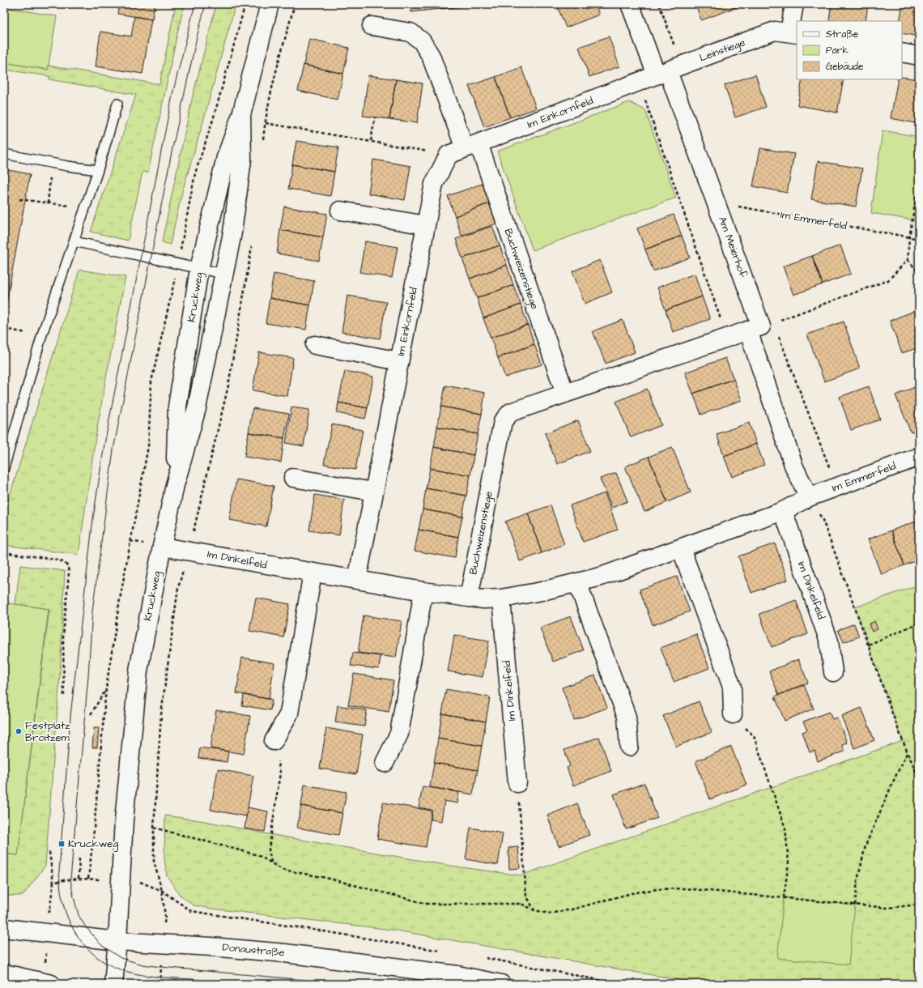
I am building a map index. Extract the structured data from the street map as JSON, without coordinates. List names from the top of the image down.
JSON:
{
  "streets": {
    "street": [
      "Leinstiege",
      "Im Einkornfeld",
      "Im Emmerfeld",
      "Am Meierhof",
      "Buchweizenstiege",
      "Kruckweg",
      "Im Dinkelfeld",
      "Donaustraße"
    ]
  },
  "crossings": [
    ["Leinstiege", "Im Einkornfeld"],
    ["Leinstiege", "Am Meierhof"],
    ["Im Einkornfeld", "Am Meierhof"],
    ["Im Einkornfeld", "Buchweizenstiege"],
    ["Im Einkornfeld", "Im Dinkelfeld"],
    ["Im Emmerfeld", "Am Meierhof"],
    ["Im Emmerfeld", "Im Dinkelfeld"],
    ["Am Meierhof", "Buchweizenstiege"],
    ["Buchweizenstiege", "Im Dinkelfeld"],
    ["Kruckweg", "Im Dinkelfeld"],
    ["Kruckweg", "Donaustraße"]
  ],
  "places": {
    "other": ["Festplatz Broitzem"],
    "transit": ["Kruckweg"]
  },
  "legend": ["Straße", "Park", "Gebäude"]
}
